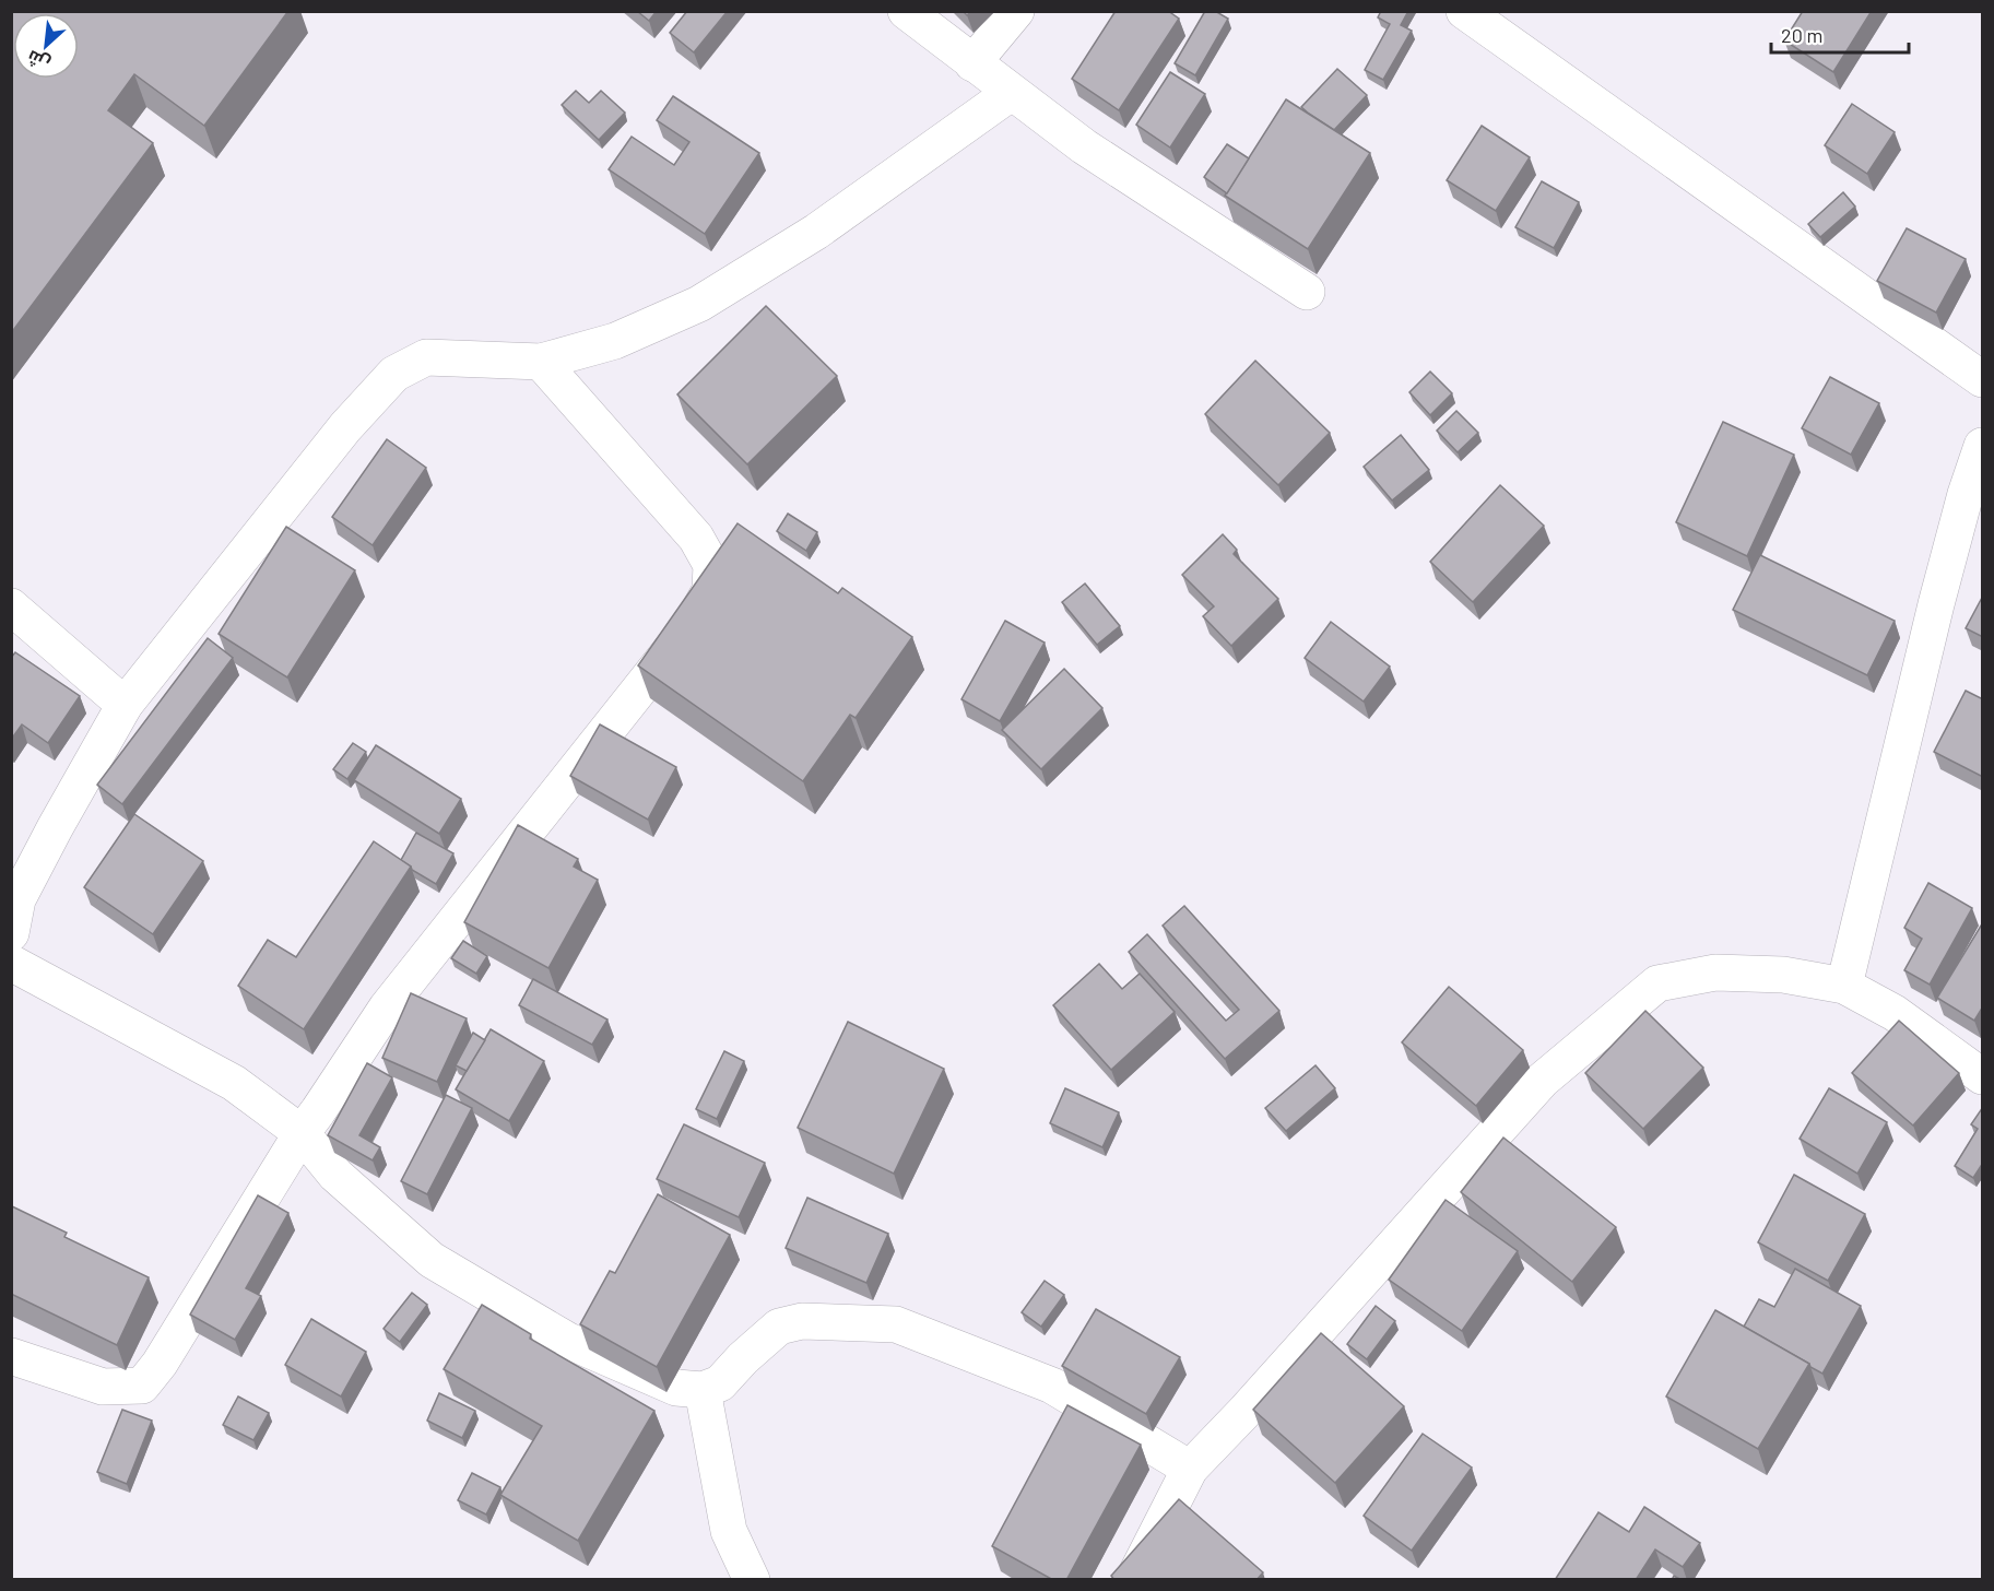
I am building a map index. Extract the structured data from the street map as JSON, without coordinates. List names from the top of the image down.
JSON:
{
  "scale_bar": "20 m",
  "north": "bottom left"
}
